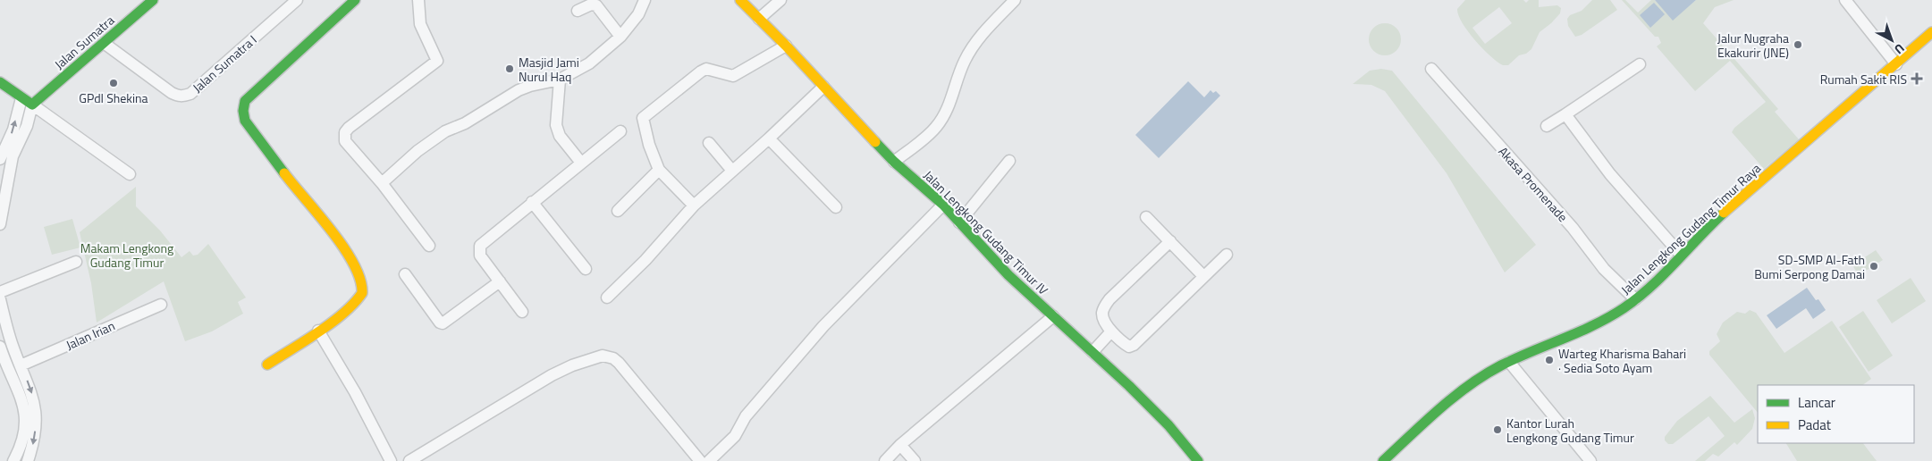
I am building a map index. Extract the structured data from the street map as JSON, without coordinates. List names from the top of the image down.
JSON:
{
  "streets": {
    "street": [
      "Jalan Sumatra",
      "Jalan Sumatra I",
      "Akasa Promenade",
      "Jalan Lengkong Gudang Timur Raya",
      "Jalan Lengkong Gudang Timur IV",
      "Jalan Irian"
    ]
  },
  "crossings": [
    ["Jalan Sumatra", "Jalan Sumatra I"],
    ["Akasa Promenade", "Jalan Lengkong Gudang Timur Raya"]
  ],
  "parks": ["Makam Lengkong Gudang Timur"],
  "places": {
    "other": [
      "Jalur Nugraha Ekakurir (JNE)",
      "Masjid Jami Nurul Haq",
      "GPdI Shekina",
      "SD-SMP Al-Fath Bumi Serpong Damai",
      "Warteg Kharisma Bahari · Sedia Soto Ayam",
      "Kantor Lurah Lengkong Gudang Timur"
    ],
    "health": ["Rumah Sakit RIS"]
  },
  "legend": ["Lancar", "Padat"],
  "north": "bottom right"
}
